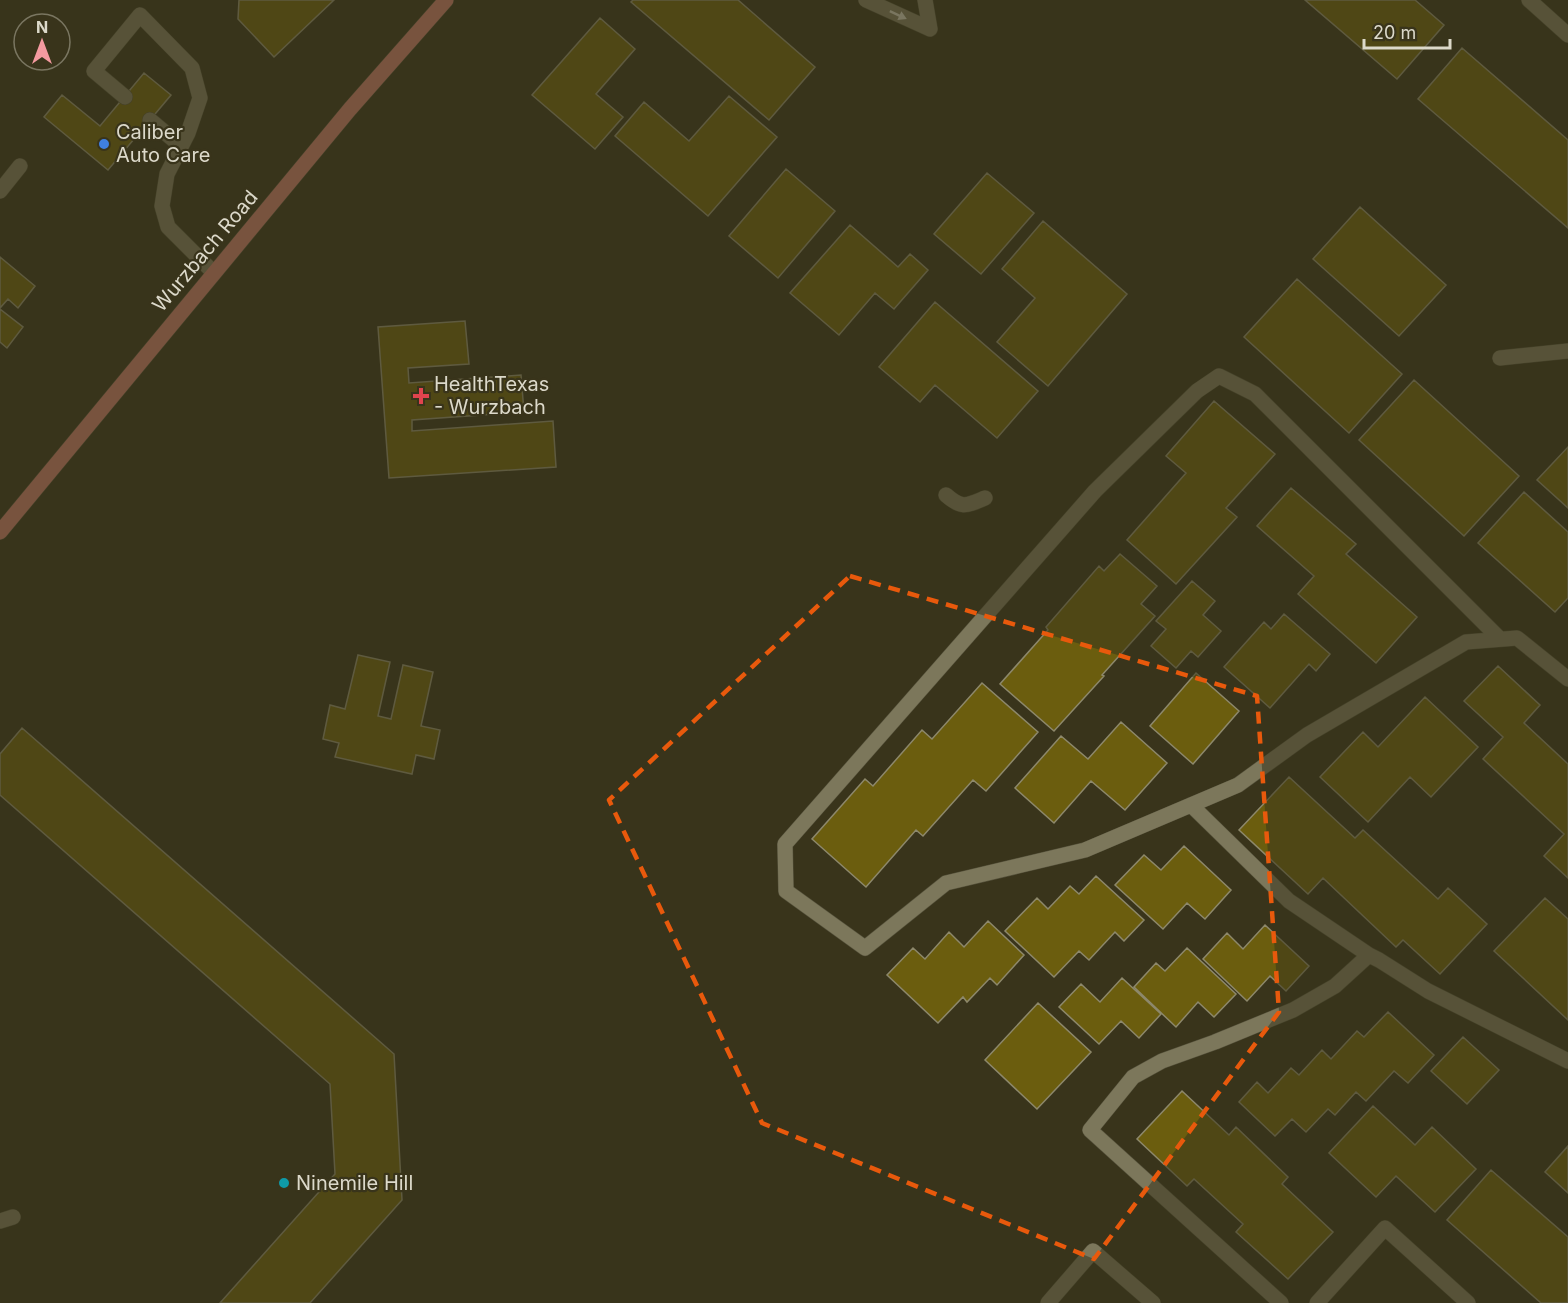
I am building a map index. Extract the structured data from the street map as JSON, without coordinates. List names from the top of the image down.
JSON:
{
  "streets": {
    "main road": ["Wurzbach Road"]
  },
  "places": {
    "other": ["Caliber Auto Care", "Ninemile Hill"],
    "health": ["HealthTexas - Wurzbach"]
  },
  "scale_bar": "20 m",
  "north": "top"
}
